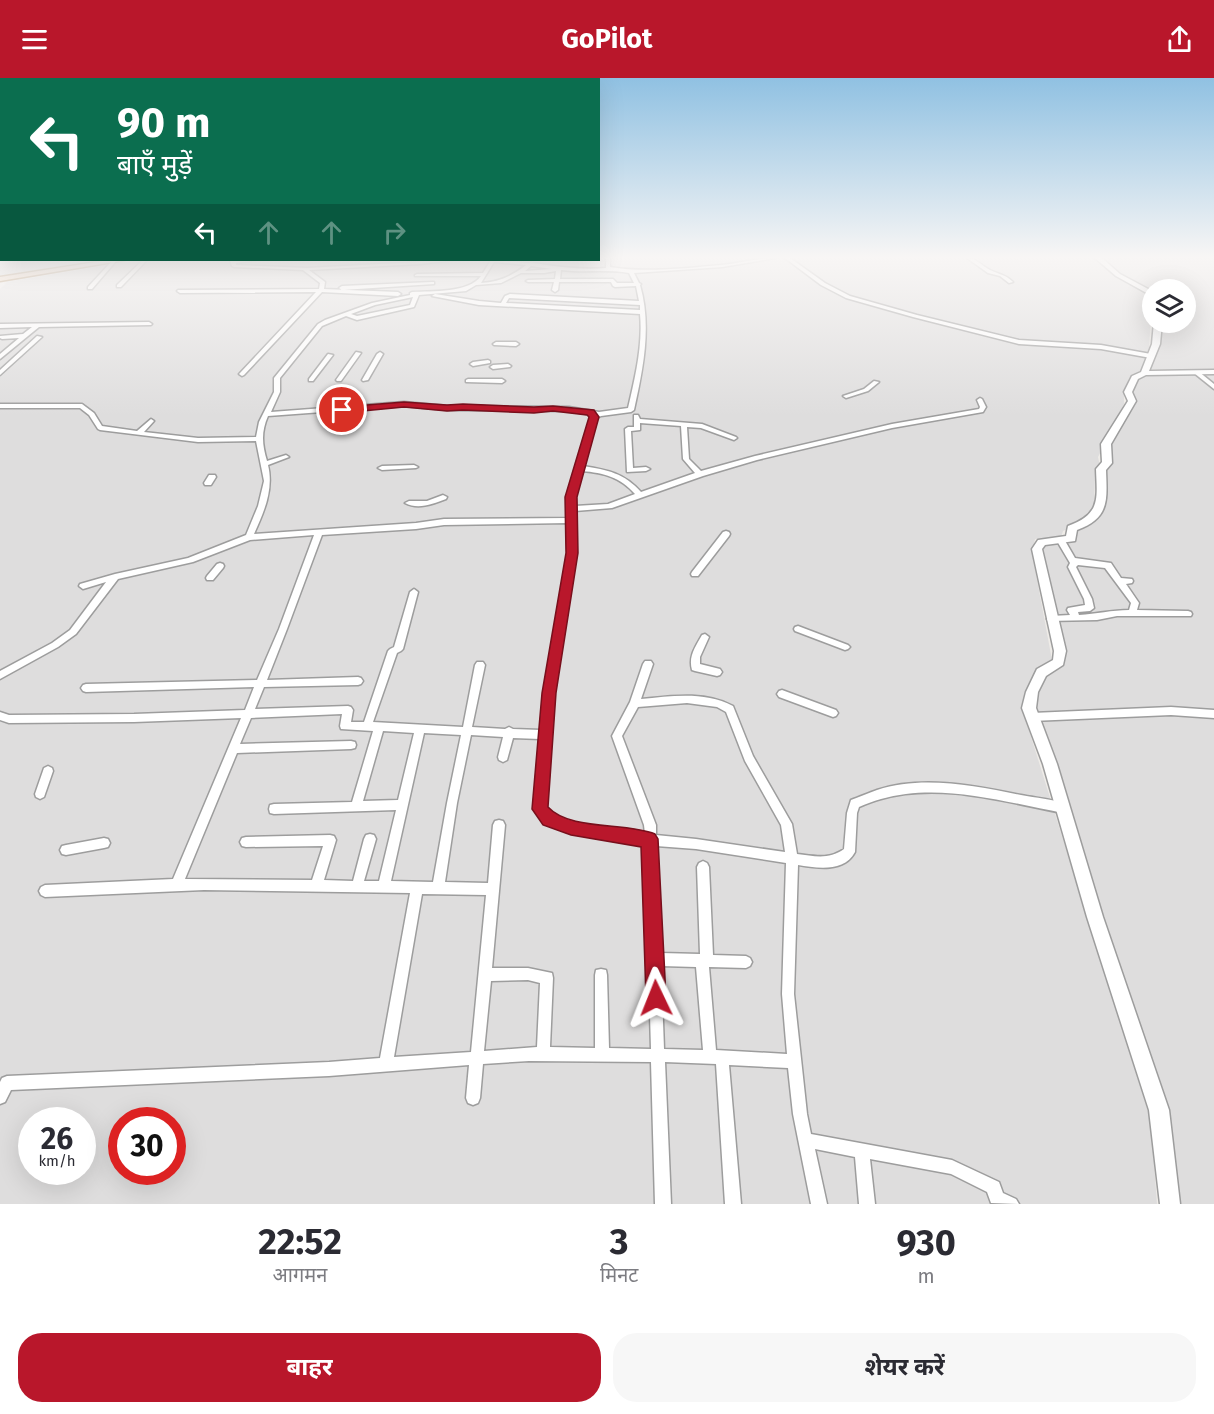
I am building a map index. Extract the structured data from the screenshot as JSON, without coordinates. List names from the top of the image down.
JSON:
{
  "page": {
    "header": "GoPilot",
    "turn": ["90 m", "बाएँ मुड़ें"],
    "speed": "26 km/h",
    "limit": "30",
    "eta": [
      "22:52",
      "आगमन",
      "3",
      "मिनट",
      "930",
      "m"
    ],
    "buttons": ["बाहर", "शेयर करें"]
  }
}
